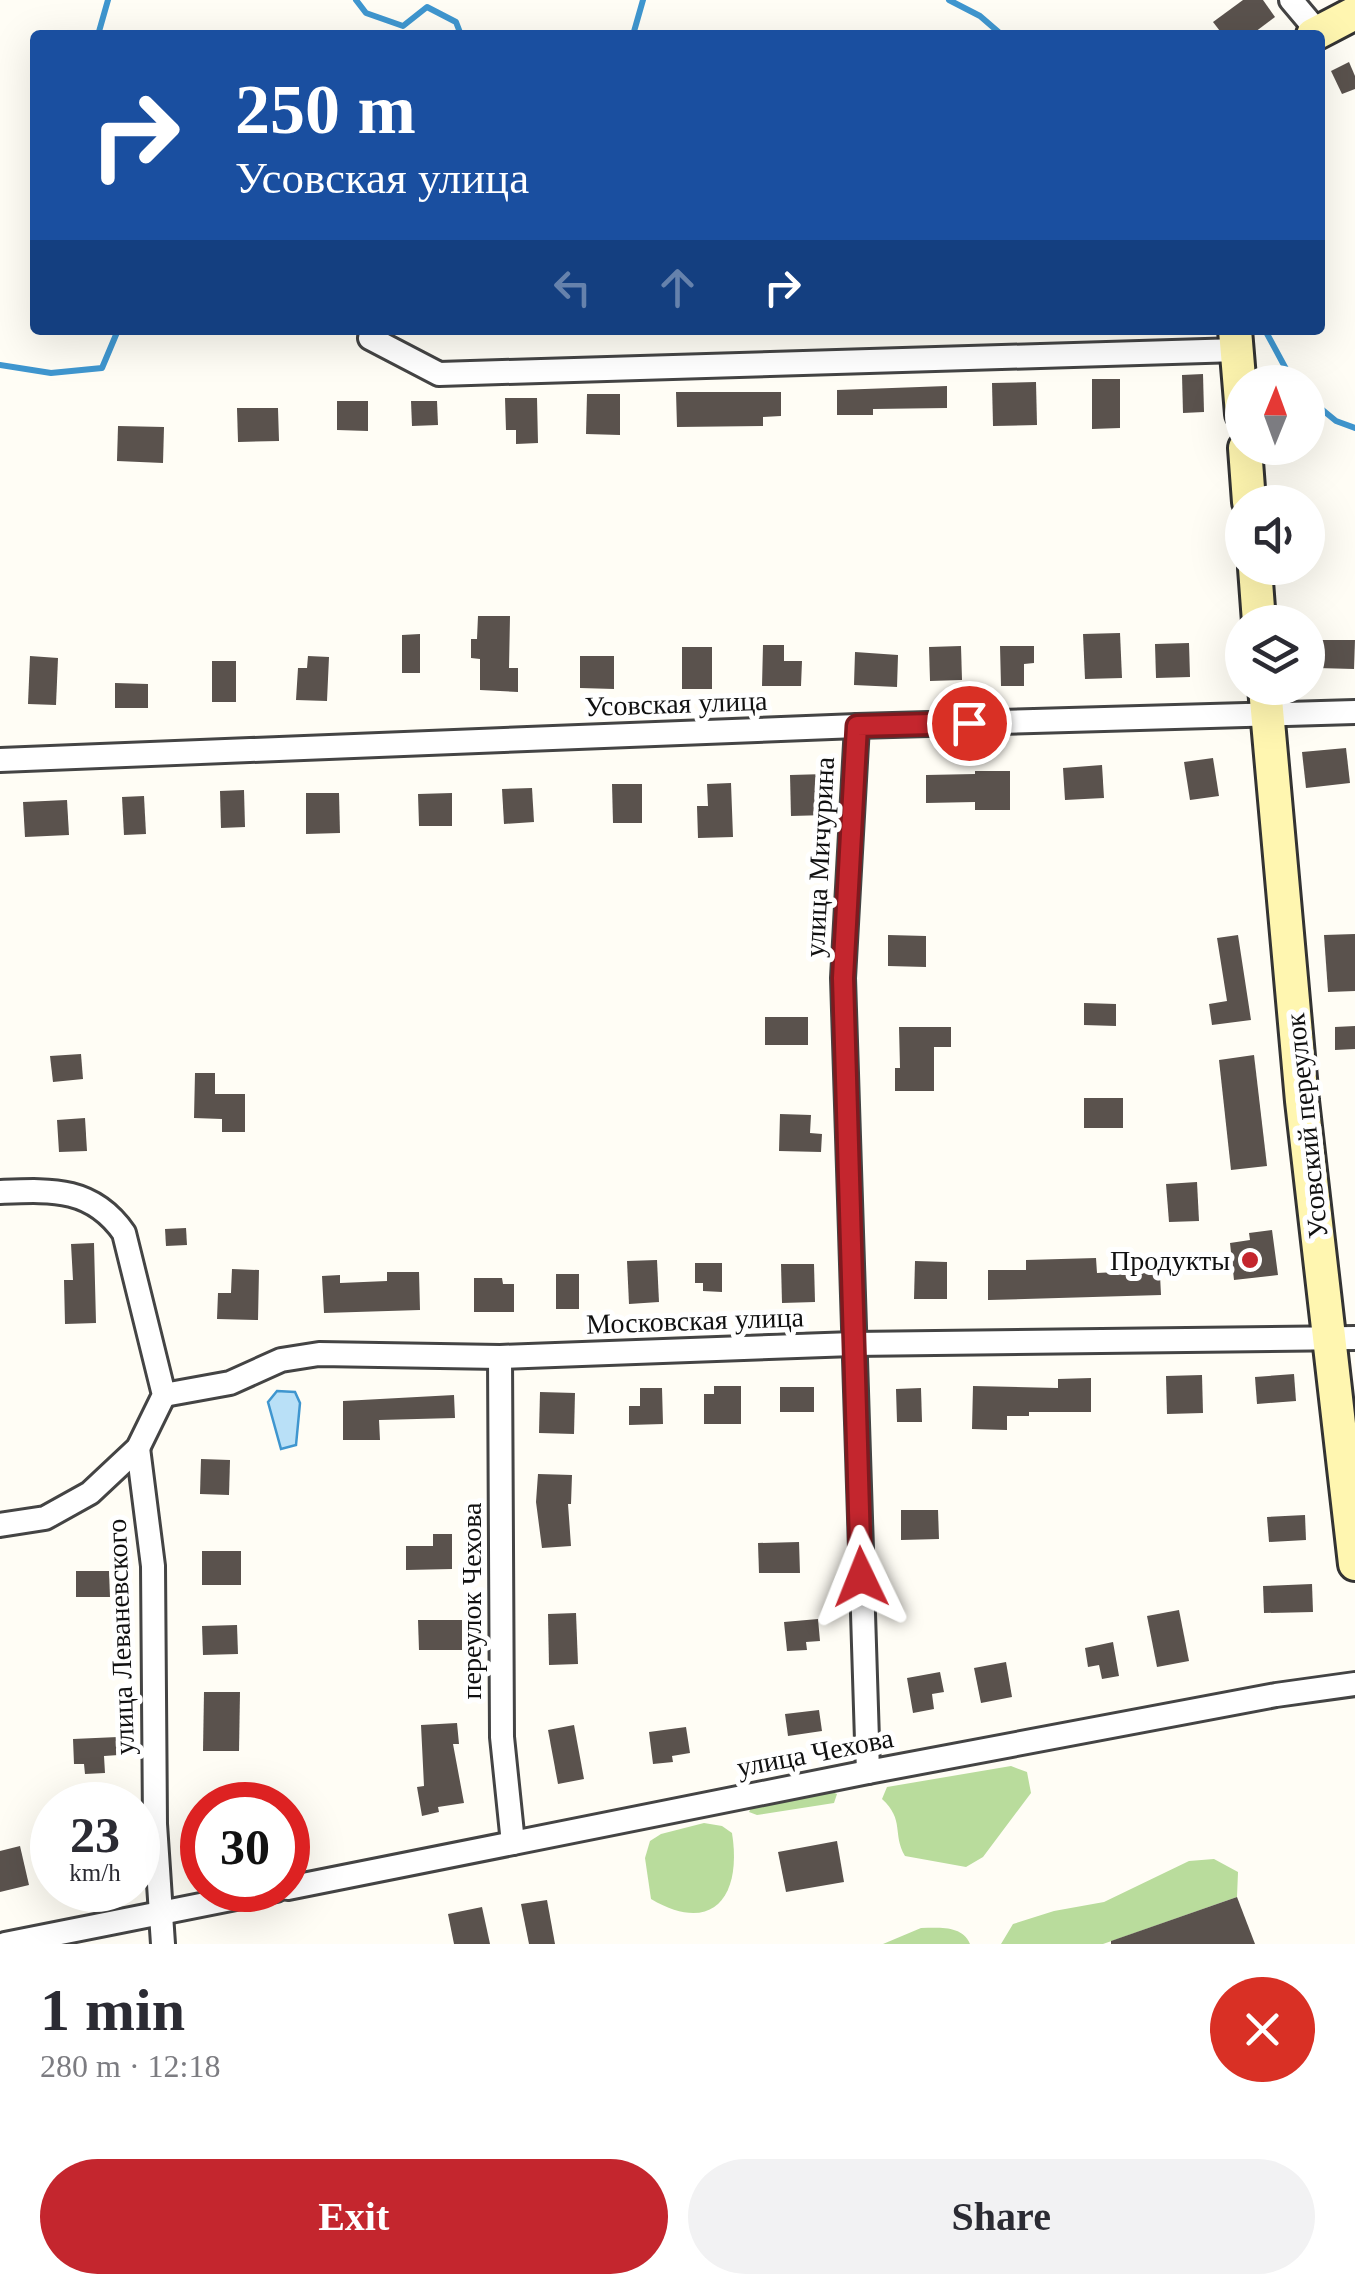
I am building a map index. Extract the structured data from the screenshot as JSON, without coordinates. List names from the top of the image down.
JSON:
{
  "streets": {
    "street": [
      "Усовская улица",
      "улица Мичурина",
      "Усовский переулок",
      "Московская улица",
      "переулок Чехова",
      "улица Леваневского",
      "улица Чехова"
    ]
  },
  "crossings": [
    ["Усовская улица", "улица Мичурина"],
    ["улица Мичурина", "Московская улица"],
    ["улица Мичурина", "улица Чехова"],
    ["Усовский переулок", "Московская улица"],
    ["Московская улица", "переулок Чехова"],
    ["переулок Чехова", "улица Чехова"]
  ],
  "places": ["Продукты"],
  "north": "top",
  "page": {
    "turn": ["250 m", "Усовская улица"],
    "speed": "23 km/h",
    "limit": "30",
    "heading": ["1 min", "280 m · 12:18"],
    "buttons": ["Exit", "Share"]
  }
}
